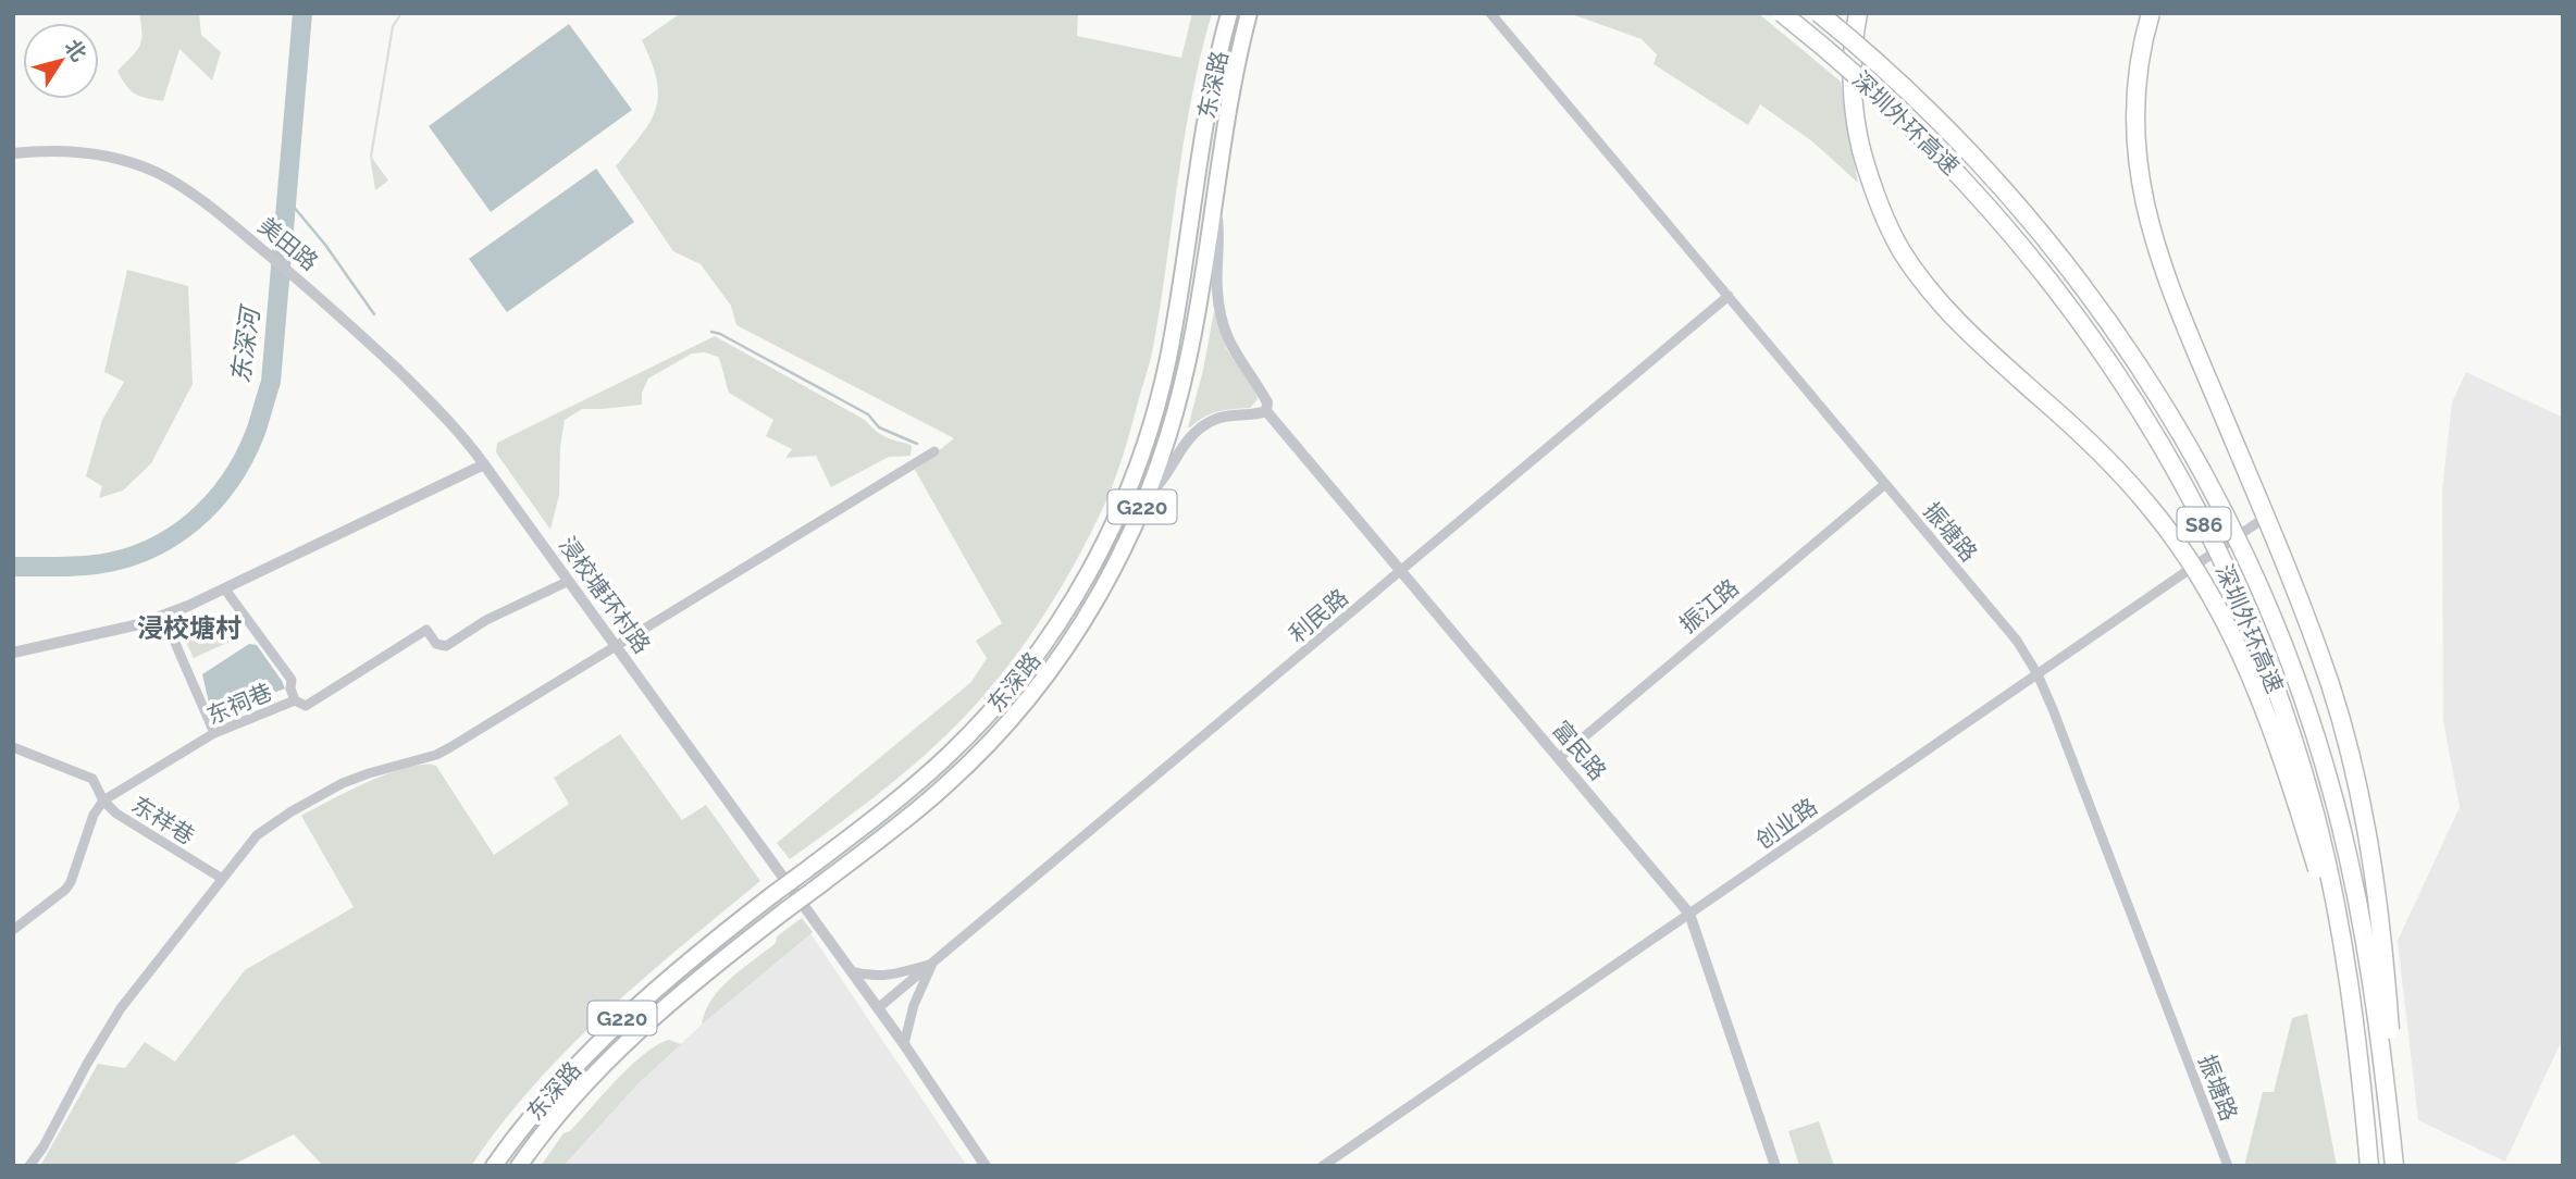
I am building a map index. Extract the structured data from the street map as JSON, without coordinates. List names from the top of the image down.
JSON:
{
  "streets": {
    "highway": [
      "东深路",
      "深圳外环高速",
      "G220",
      "S86"
    ],
    "street": [
      "美田路",
      "振塘路",
      "浸校塘环村路",
      "振江路",
      "利民路",
      "东祠巷",
      "富民路",
      "东祥巷",
      "创业路"
    ]
  },
  "crossings": [
    ["东深路", "富民路"],
    ["美田路", "浸校塘环村路"],
    ["振塘路", "振江路"],
    ["振塘路", "利民路"],
    ["振塘路", "创业路"],
    ["浸校塘环村路", "利民路"],
    ["浸校塘环村路", "东祠巷"],
    ["振江路", "富民路"],
    ["利民路", "富民路"],
    ["东祠巷", "东祥巷"],
    ["富民路", "创业路"]
  ],
  "districts": ["浸校塘村"],
  "water": ["东深河"],
  "north": "top right"
}
